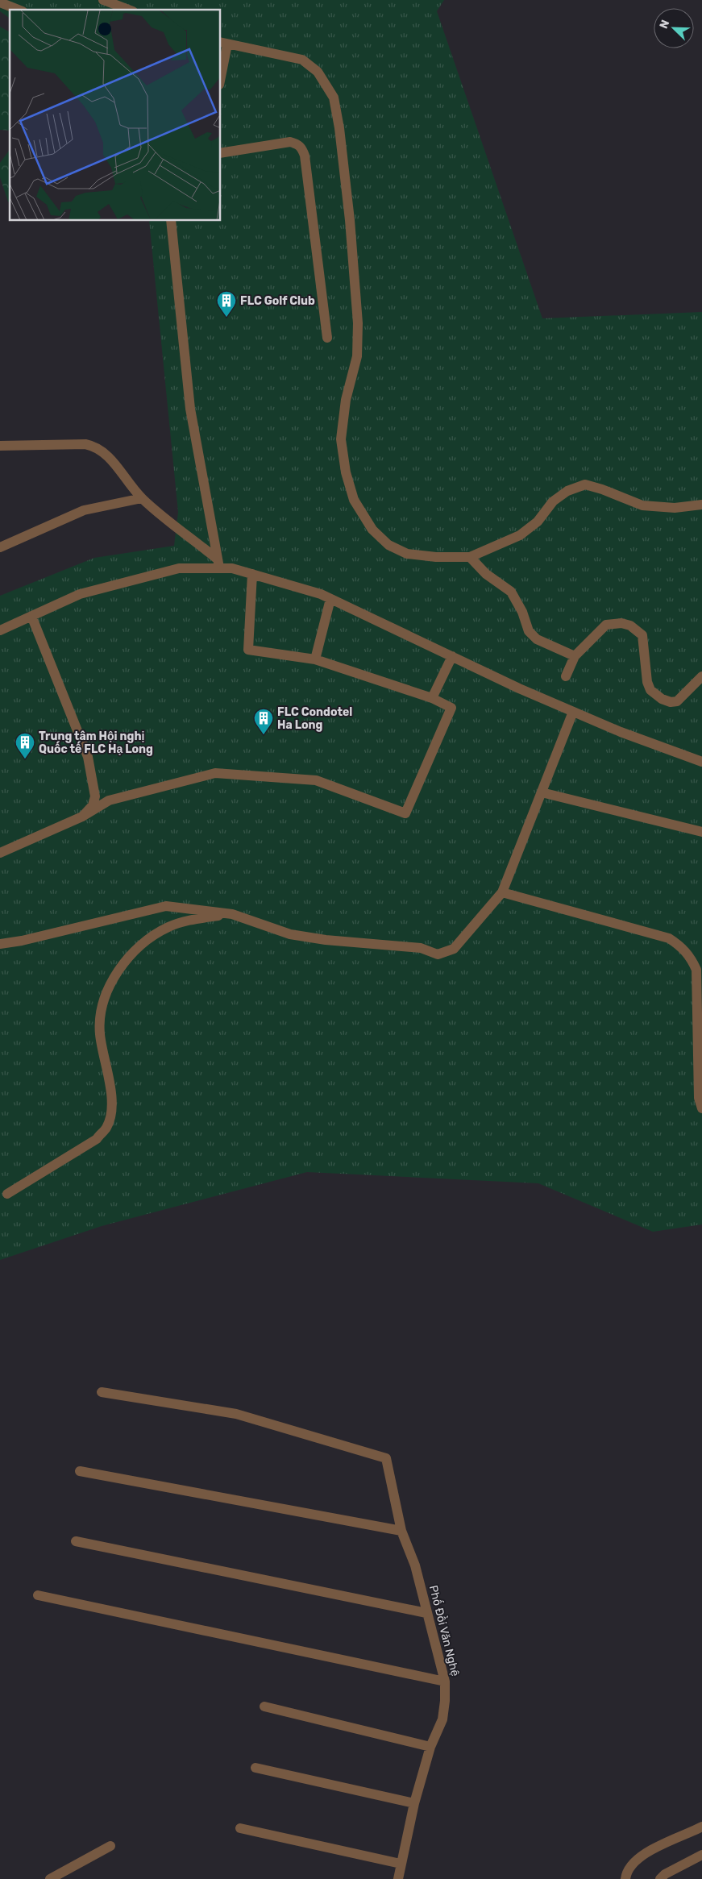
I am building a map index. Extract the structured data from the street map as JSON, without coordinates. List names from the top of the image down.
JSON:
{
  "streets": {
    "street": ["Phố Đồi Văn Nghệ"]
  },
  "places": {
    "building": ["FLC Golf Club", "FLC Condotel Ha Long", "Trung tâm Hội nghị Quốc tế FLC Hạ Long"]
  },
  "north": "top left"
}
